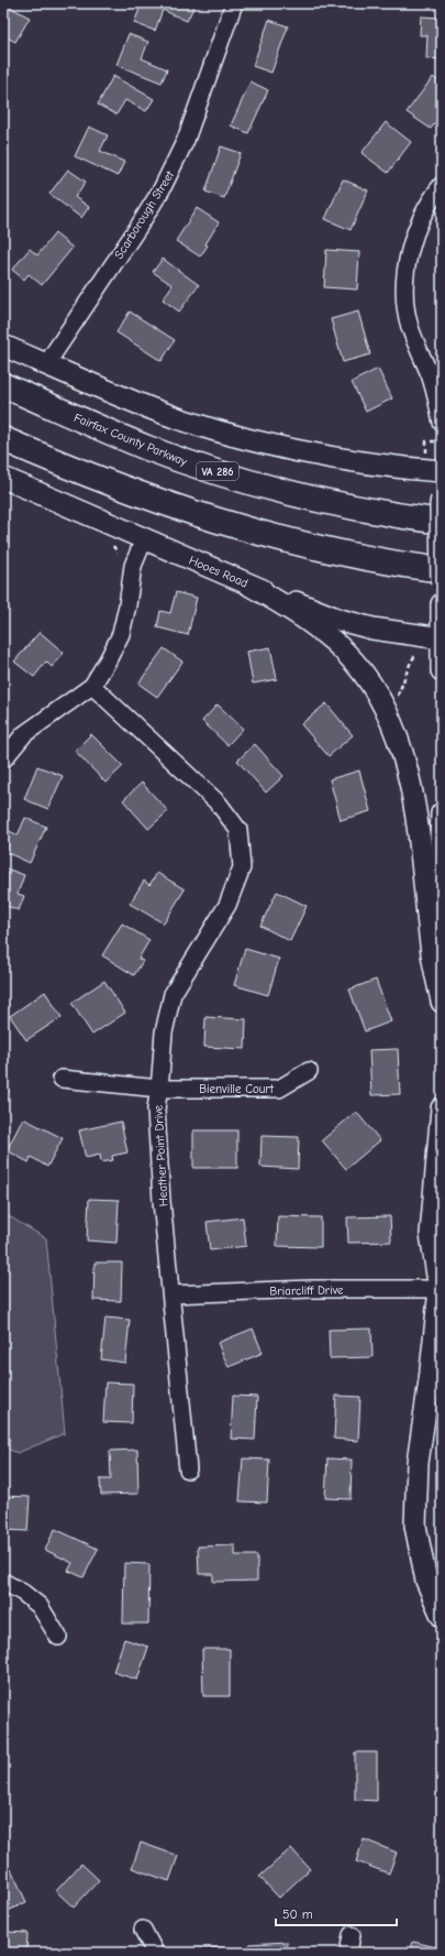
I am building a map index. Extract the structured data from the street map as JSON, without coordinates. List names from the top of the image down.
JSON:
{
  "streets": {
    "highway": ["Fairfax County Parkway", "VA 286"],
    "main road": ["Hooes Road"],
    "street": [
      "Scarborough Street",
      "Bienville Court",
      "Heather Point Drive",
      "Briarcliff Drive"
    ]
  },
  "crossings": [
    ["Bienville Court", "Heather Point Drive"],
    ["Heather Point Drive", "Briarcliff Drive"]
  ],
  "scale_bar": "50 m"
}
